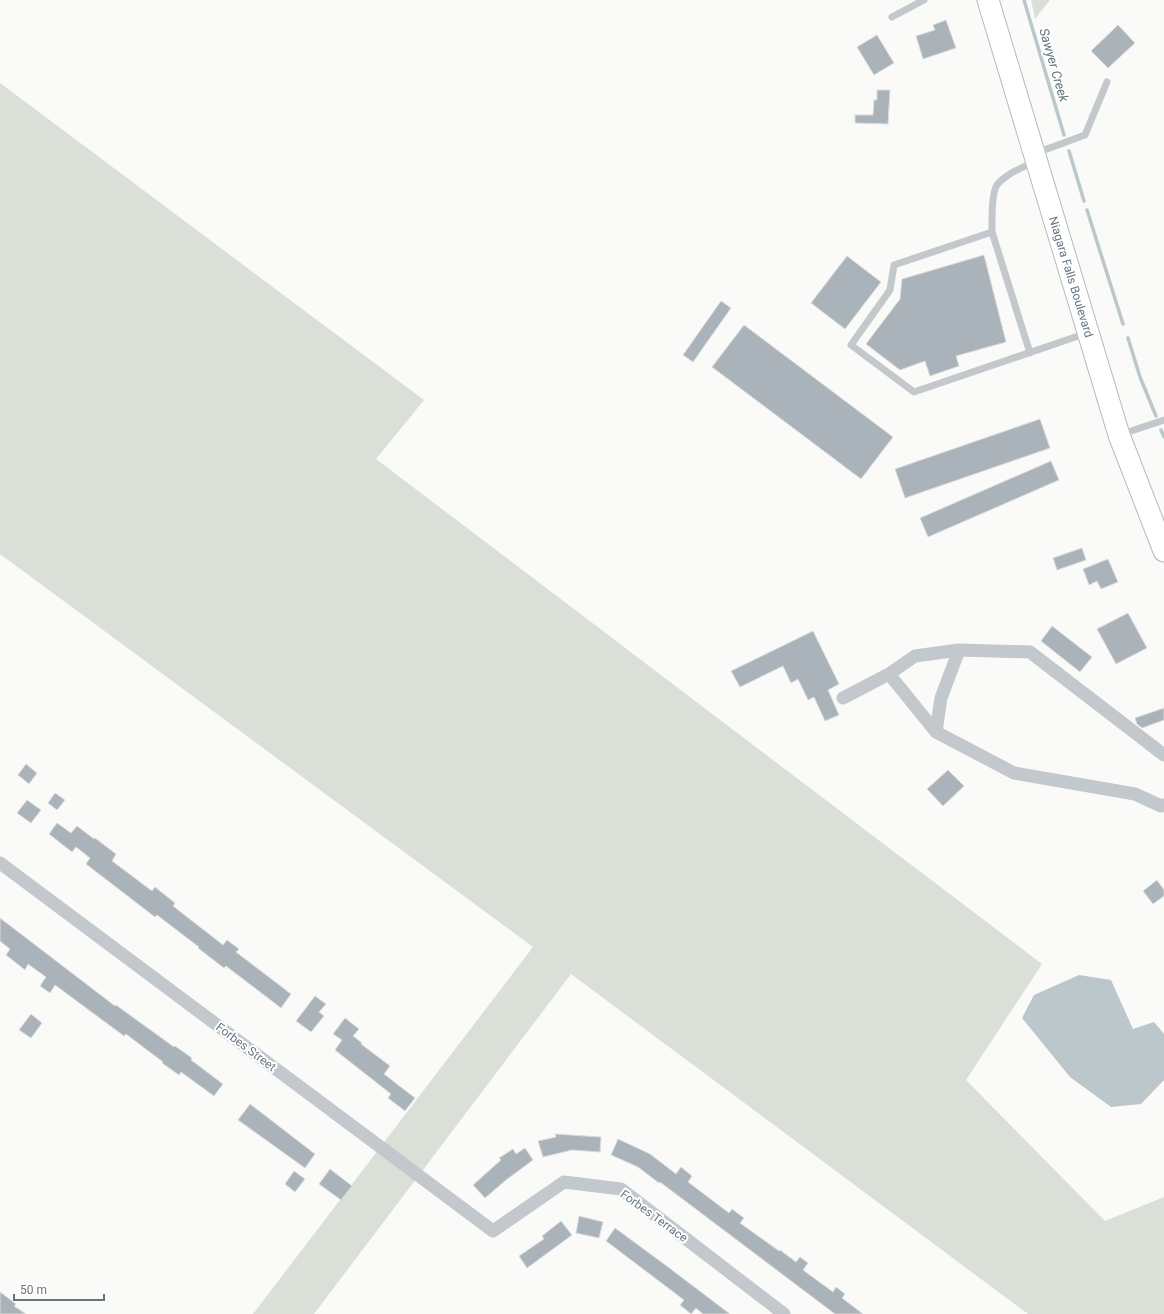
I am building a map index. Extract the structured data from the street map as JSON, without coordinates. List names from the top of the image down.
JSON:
{
  "streets": {
    "main road": ["Niagara Falls Boulevard"],
    "street": ["Forbes Street", "Forbes Terrace"]
  },
  "crossings": [
    ["Forbes Street", "Forbes Terrace"]
  ],
  "water": ["Sawyer Creek"],
  "scale_bar": "50 m"
}
